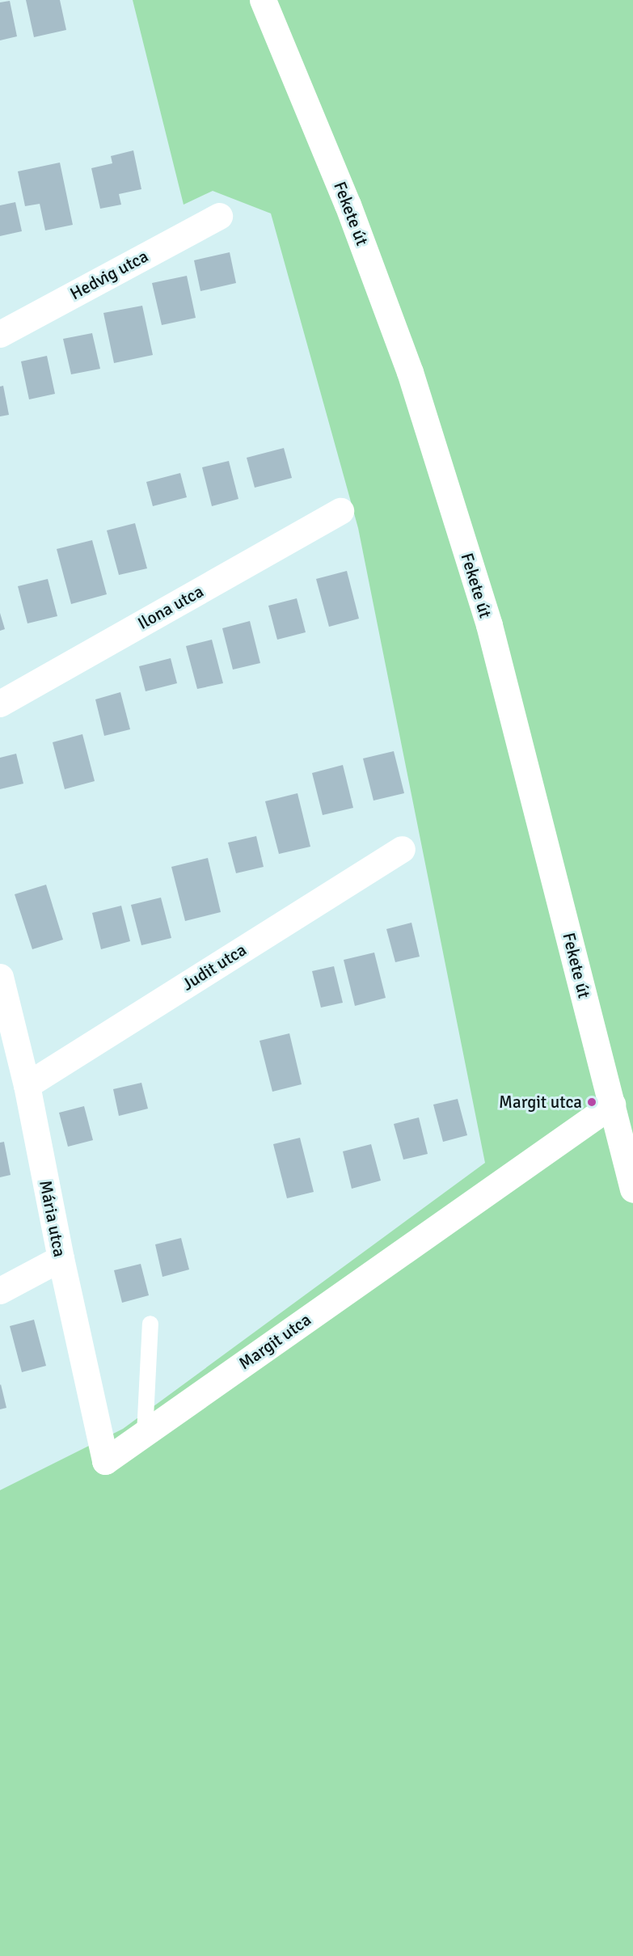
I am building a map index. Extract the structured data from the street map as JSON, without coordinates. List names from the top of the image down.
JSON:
{
  "streets": {
    "street": [
      "Fekete út",
      "Hedvig utca",
      "Ilona utca",
      "Judit utca",
      "Mária utca",
      "Margit utca"
    ]
  },
  "crossings": [
    ["Fekete út", "Margit utca"],
    ["Judit utca", "Mária utca"],
    ["Mária utca", "Margit utca"]
  ],
  "places": ["Margit utca"]
}
